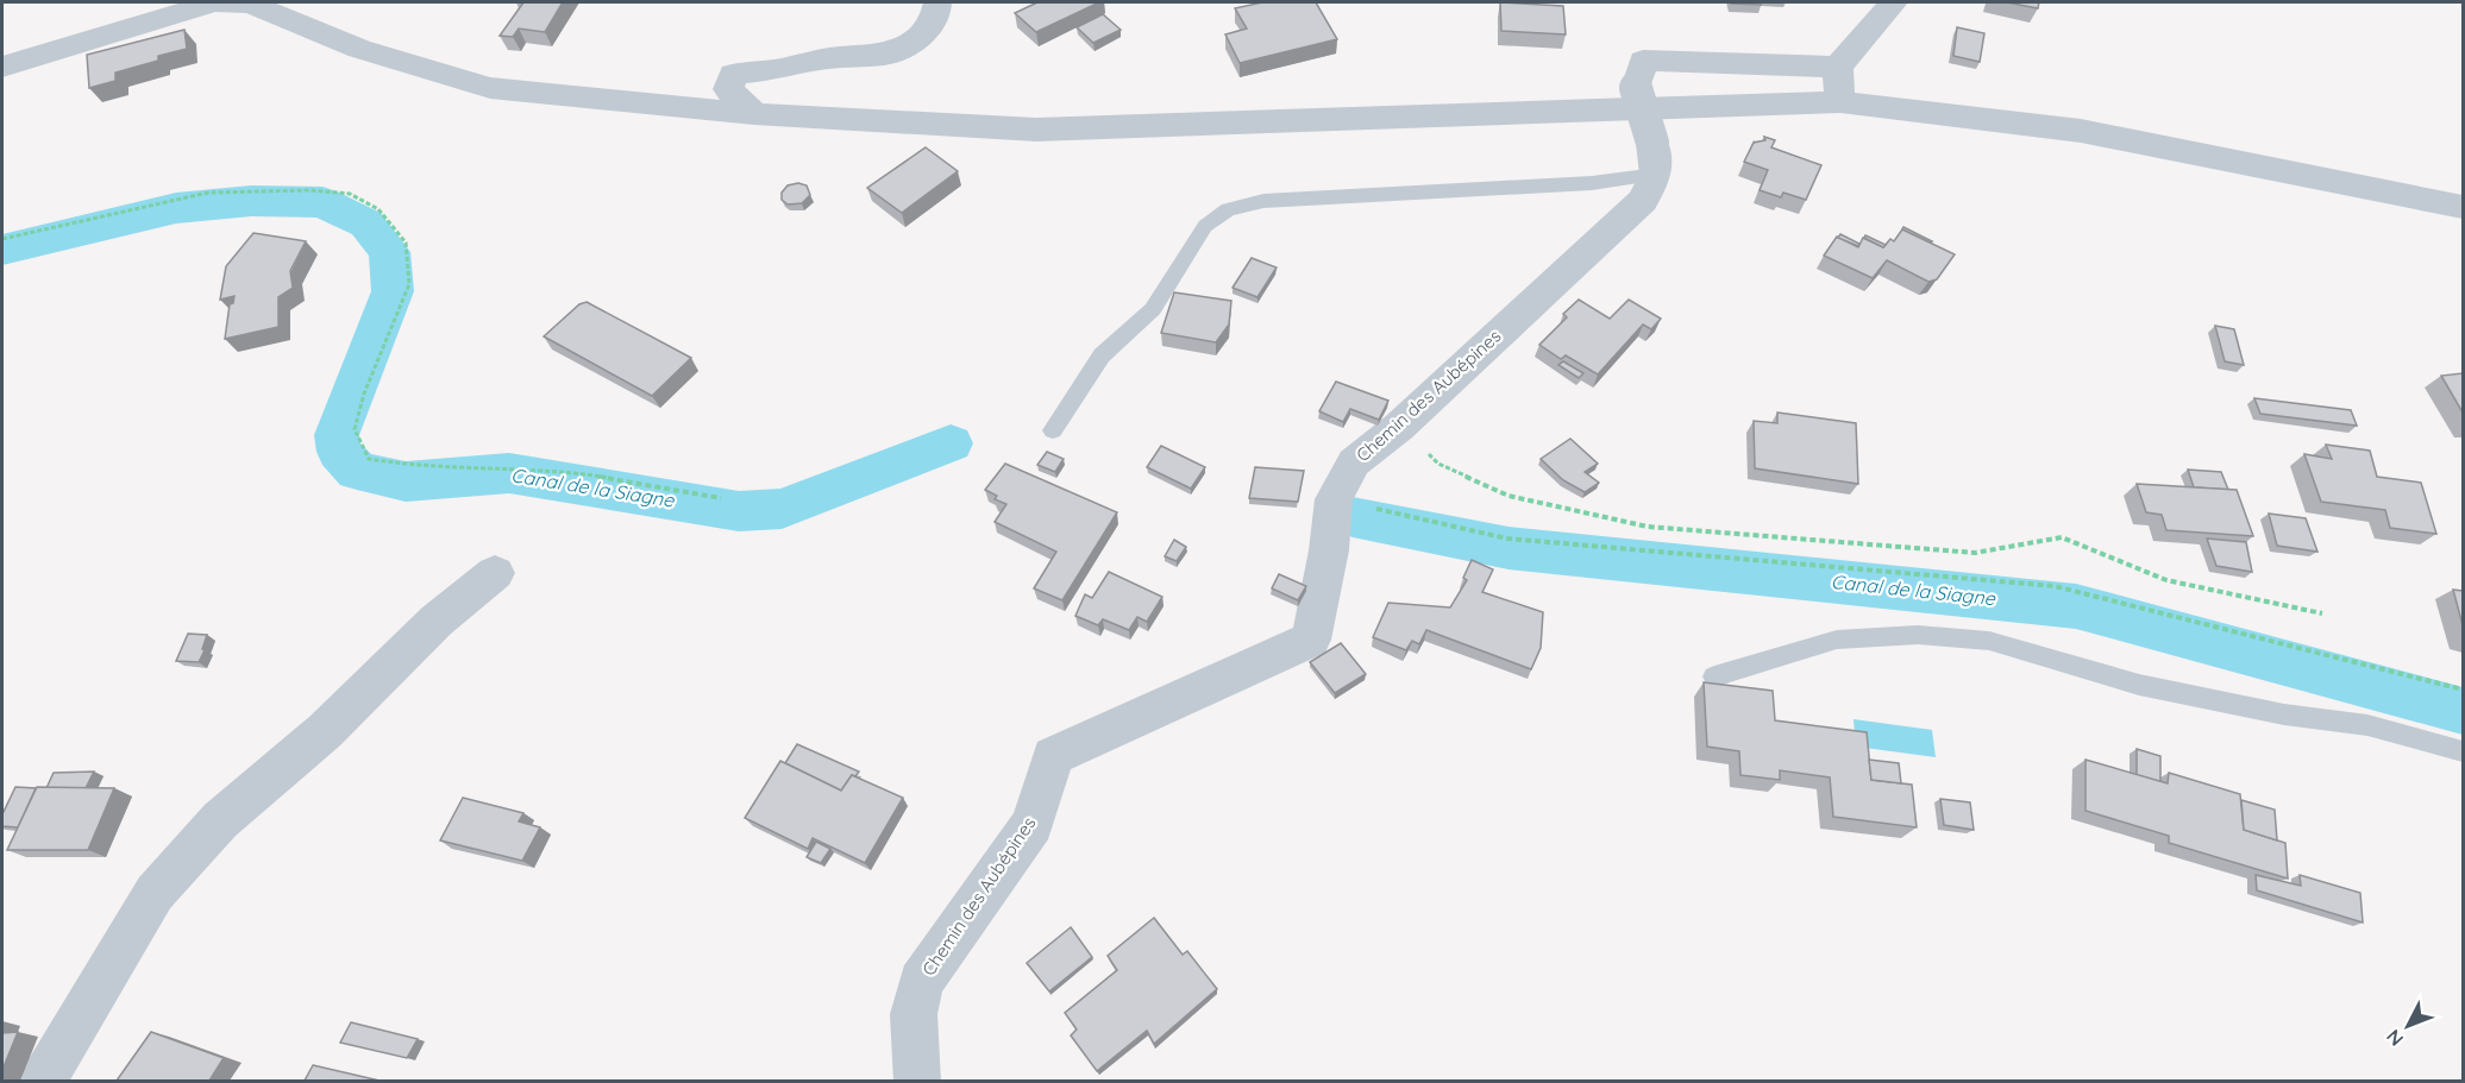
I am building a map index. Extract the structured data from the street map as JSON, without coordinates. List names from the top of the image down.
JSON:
{
  "streets": {
    "street": ["Chemin des Aubépines"]
  },
  "water": ["Canal de la Siagne"],
  "north": "bottom left"
}
